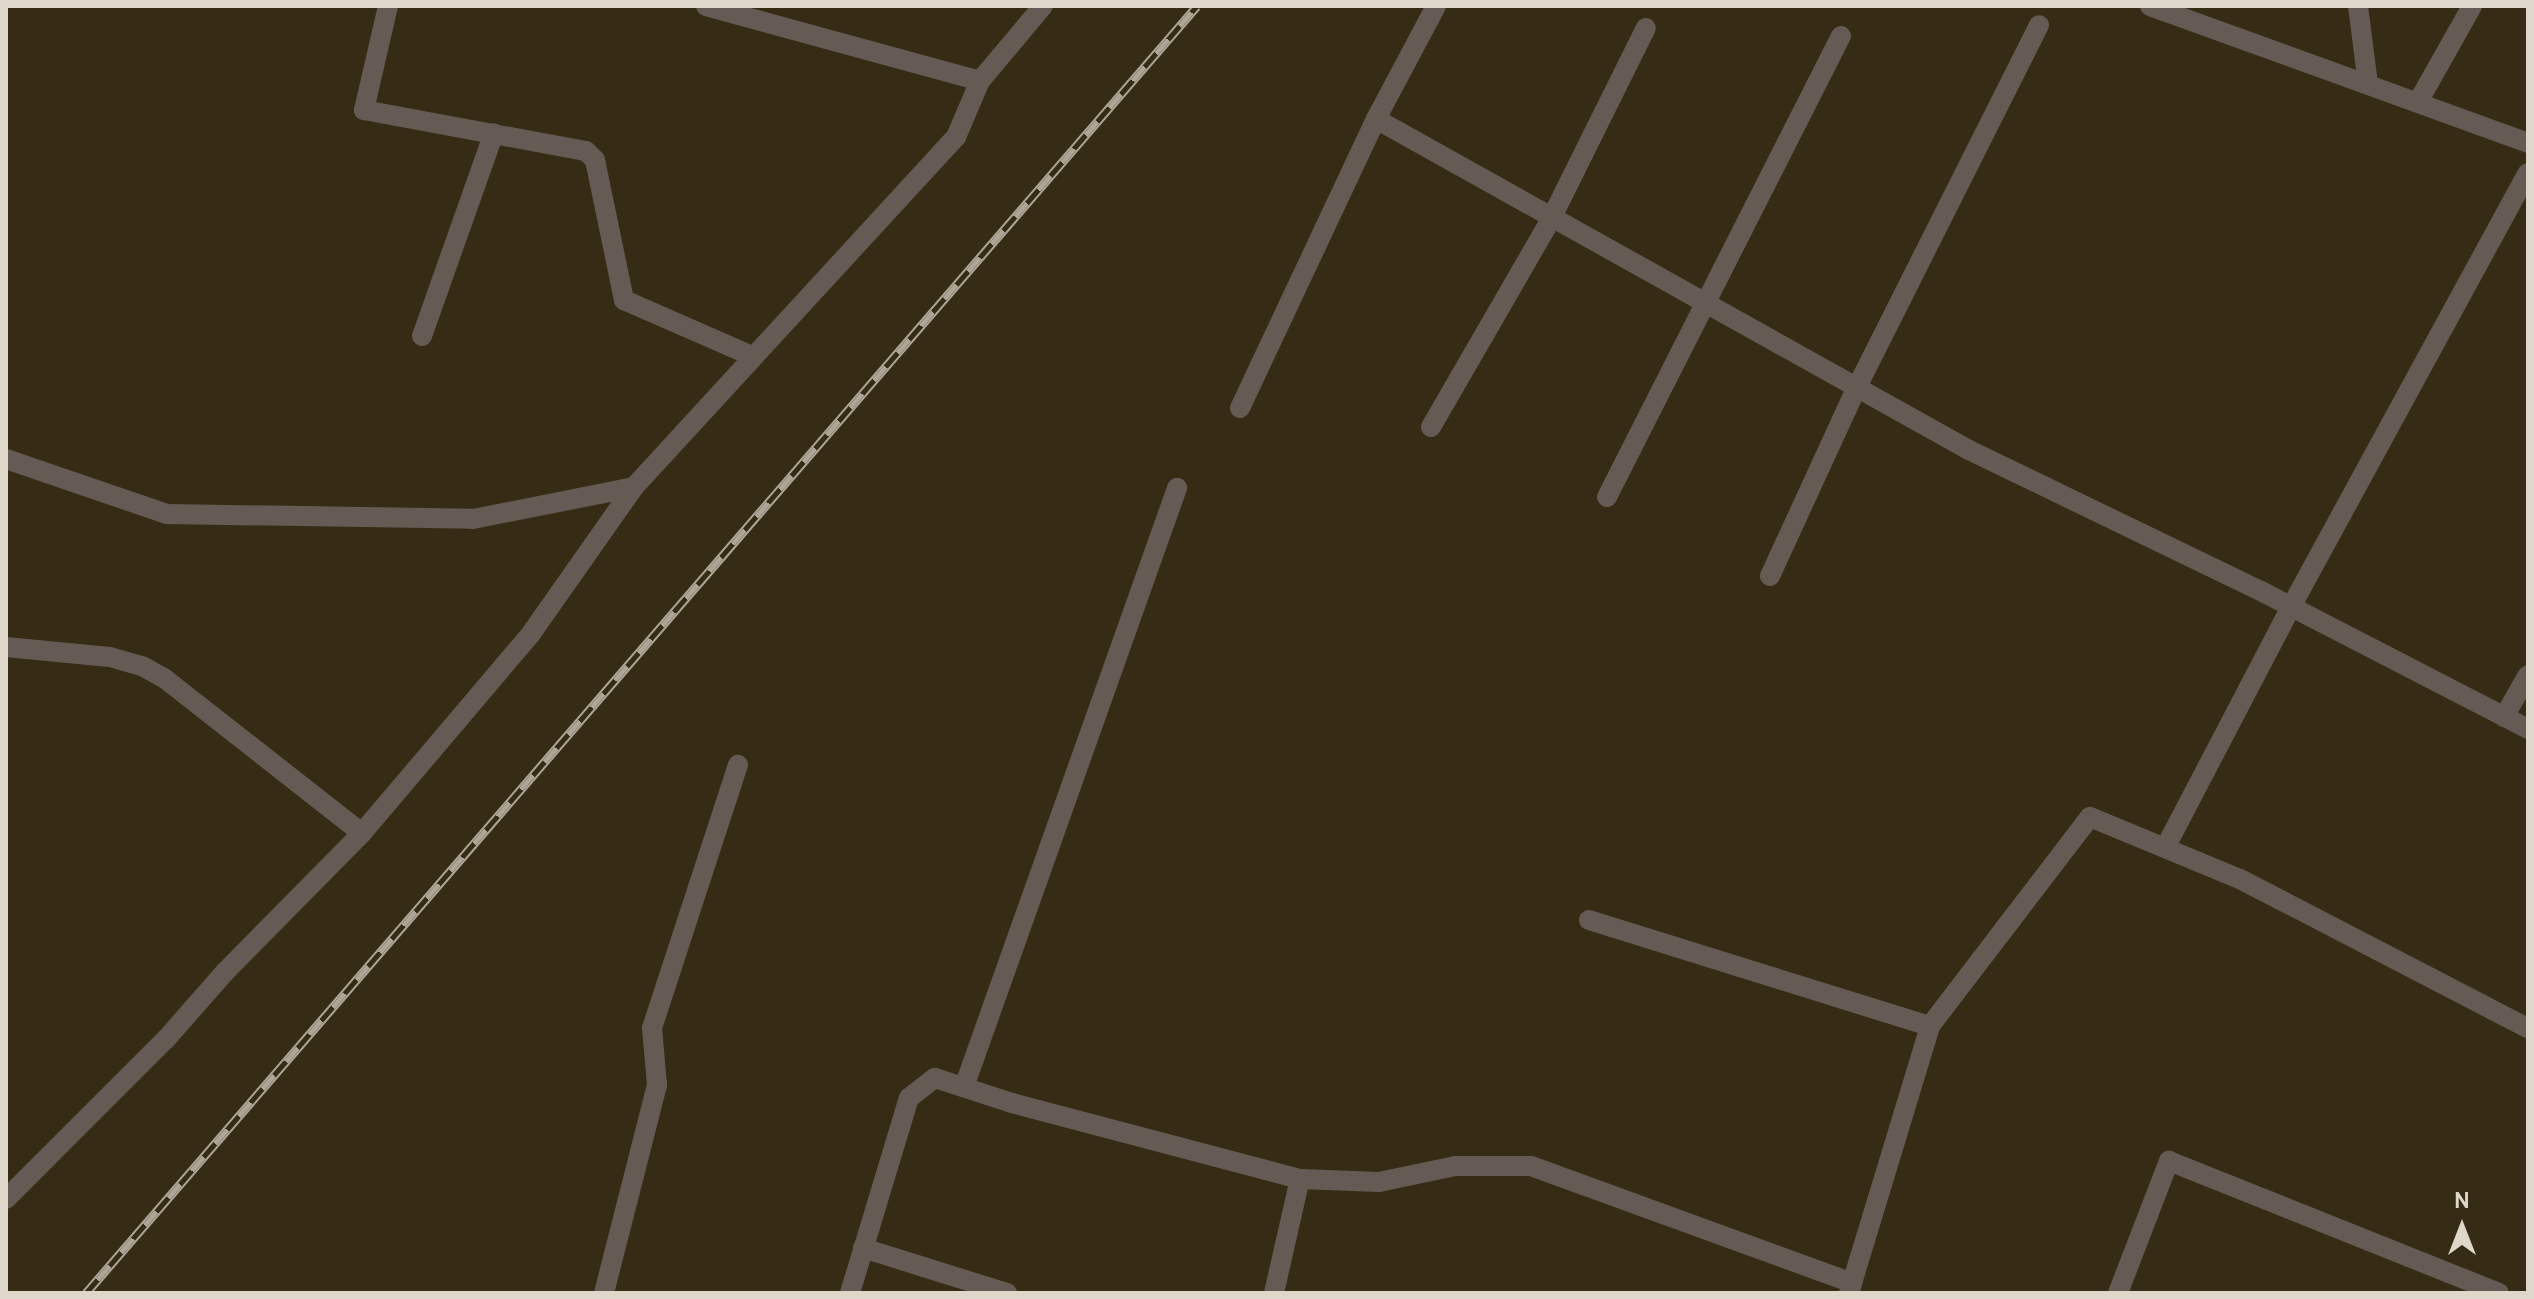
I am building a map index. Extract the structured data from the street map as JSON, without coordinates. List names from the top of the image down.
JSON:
{
  "north": "top"
}
